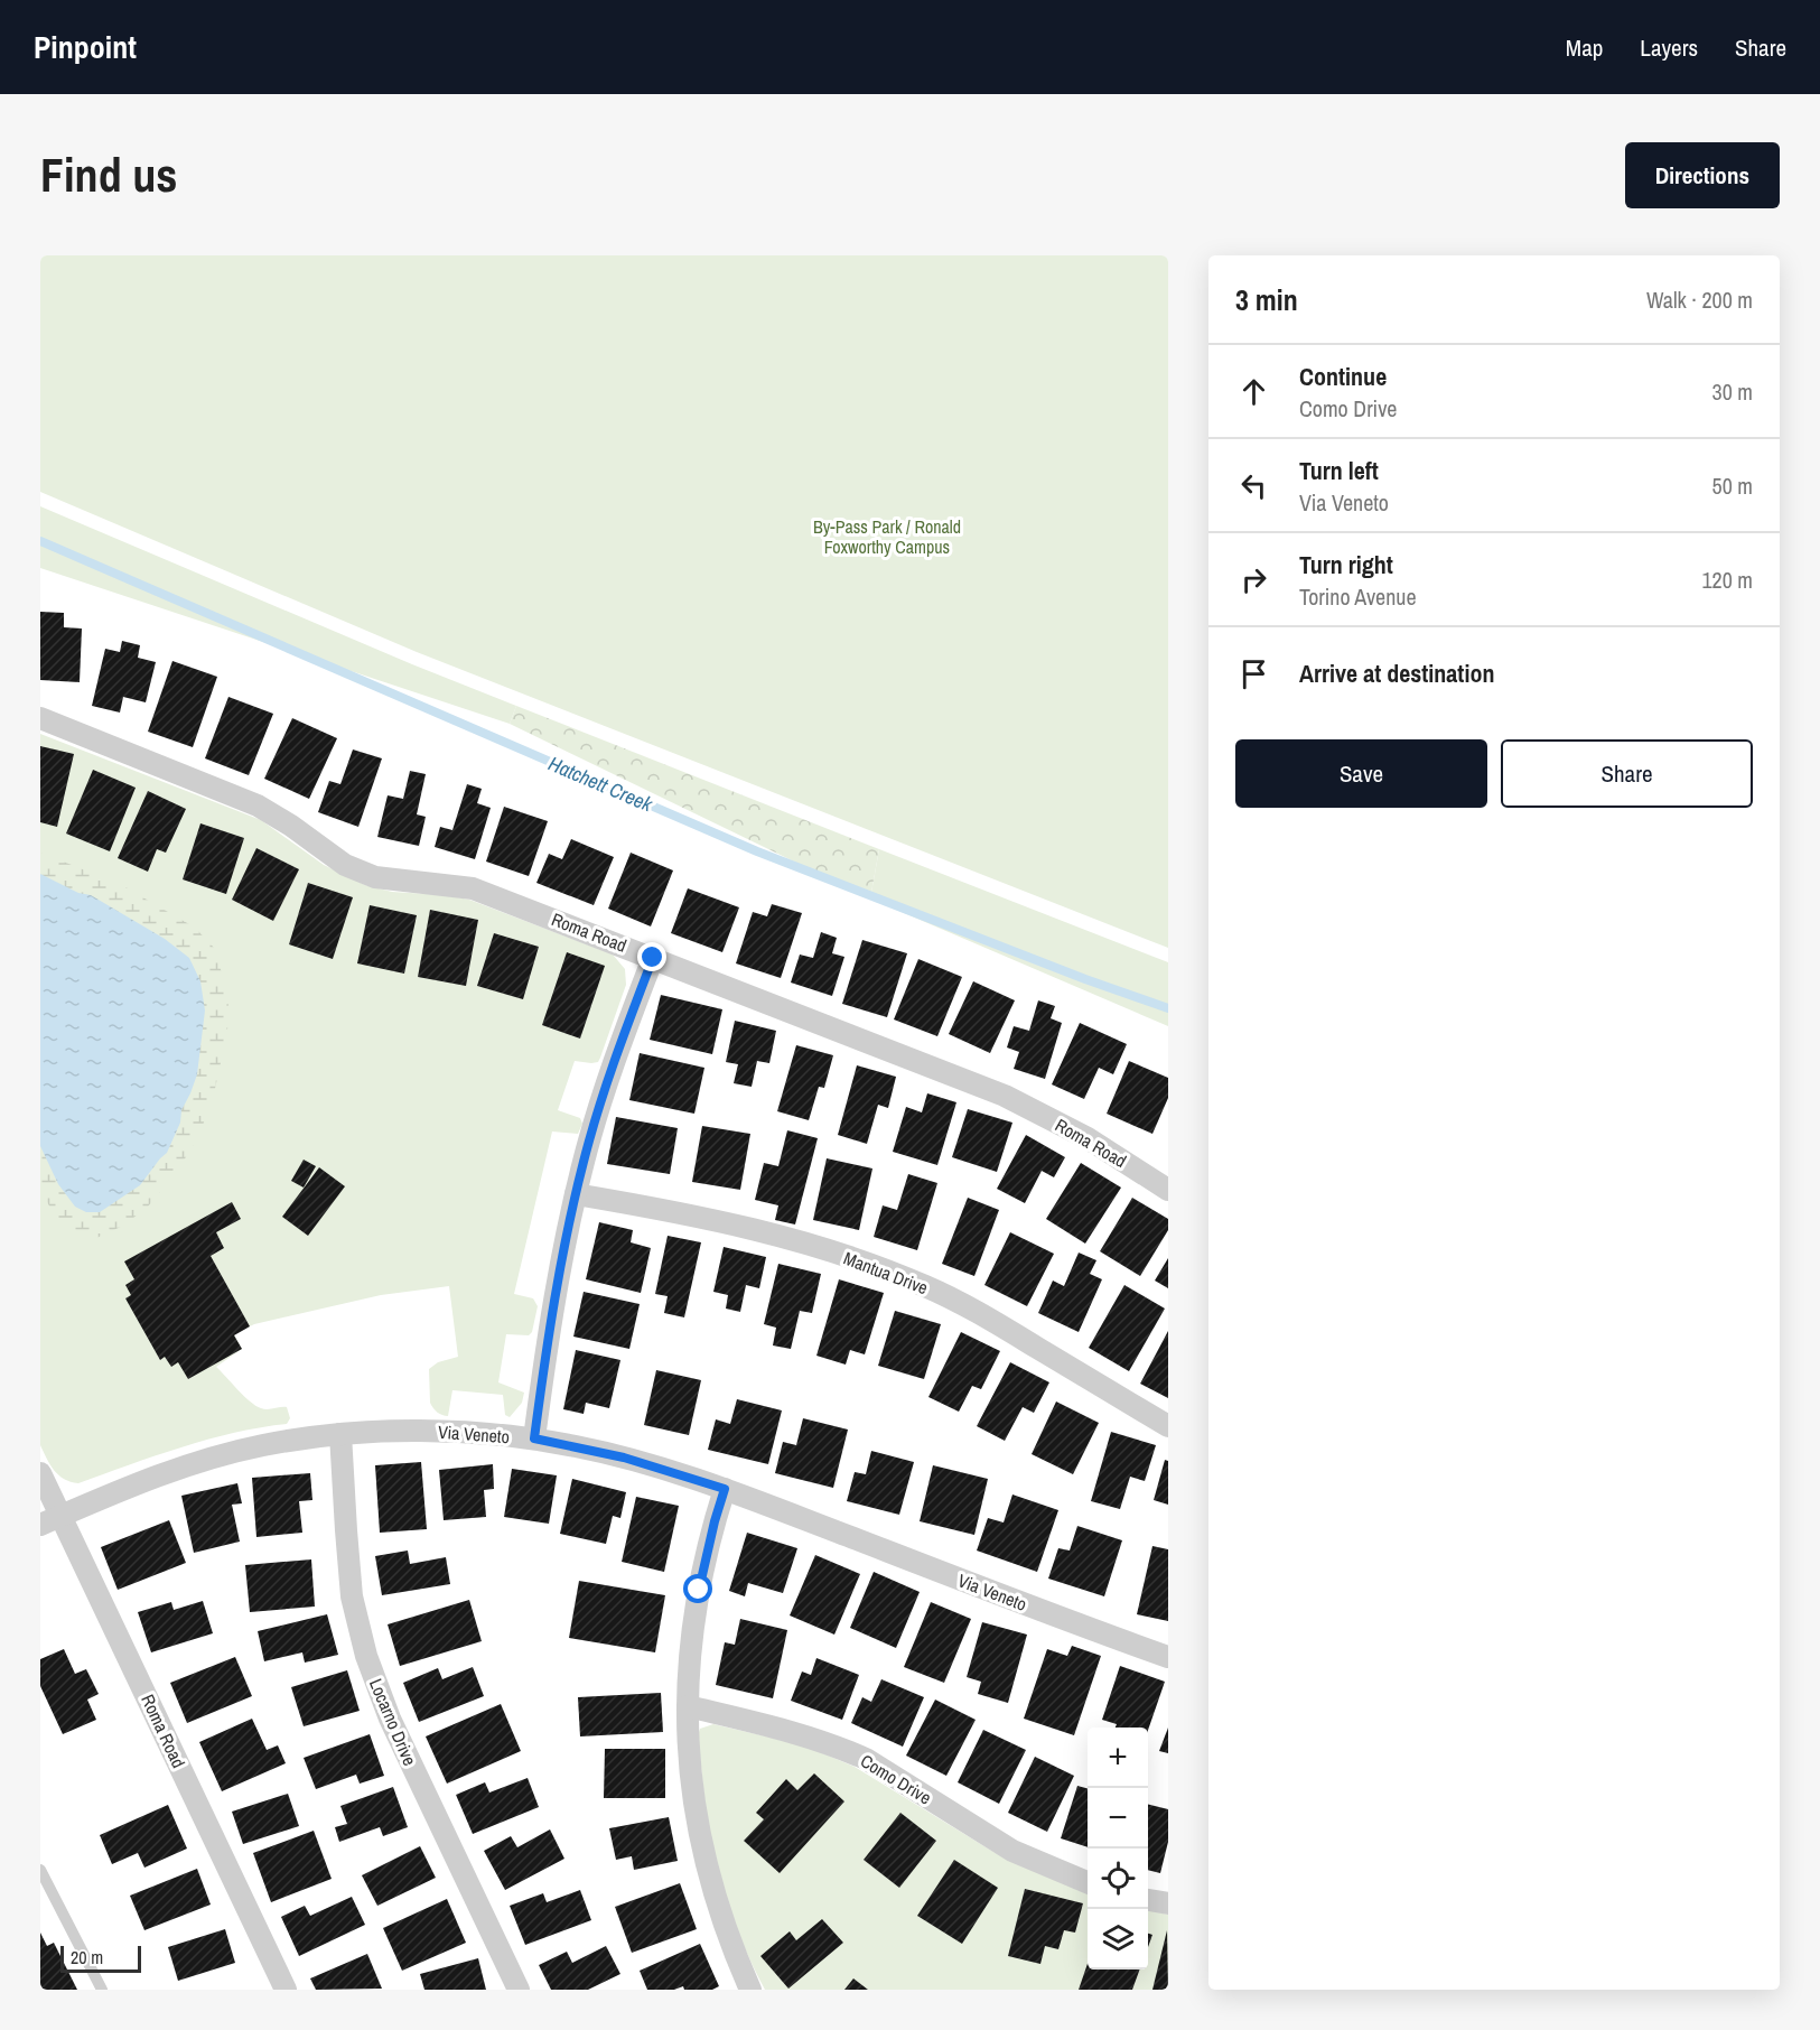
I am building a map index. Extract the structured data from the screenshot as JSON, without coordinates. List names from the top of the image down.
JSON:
{
  "streets": {
    "street": [
      "Roma Road",
      "Mantua Drive",
      "Via Veneto",
      "Locarno Drive",
      "Como Drive"
    ]
  },
  "crossings": [
    ["Roma Road", "Via Veneto"],
    ["Via Veneto", "Locarno Drive"]
  ],
  "water": ["Hatchett Creek"],
  "parks": ["By-Pass Park / Ronald Foxworthy Campus"],
  "scale_bar": "20 m",
  "page": {
    "header": "Pinpoint",
    "nav": ["Map", "Layers", "Share"],
    "buttons": [
      "Directions",
      ["Save", "Share"]
    ],
    "title": "Find us",
    "heading": ["3 min", "Walk · 200 m"],
    "list": [
      ["Continue", "Como Drive", "30 m"],
      ["Turn left", "Via Veneto", "50 m"],
      ["Turn right", "Torino Avenue", "120 m"],
      "Arrive at destination"
    ],
    "map_buttons": ["+", "−"],
    "scale": "20 m"
  }
}
